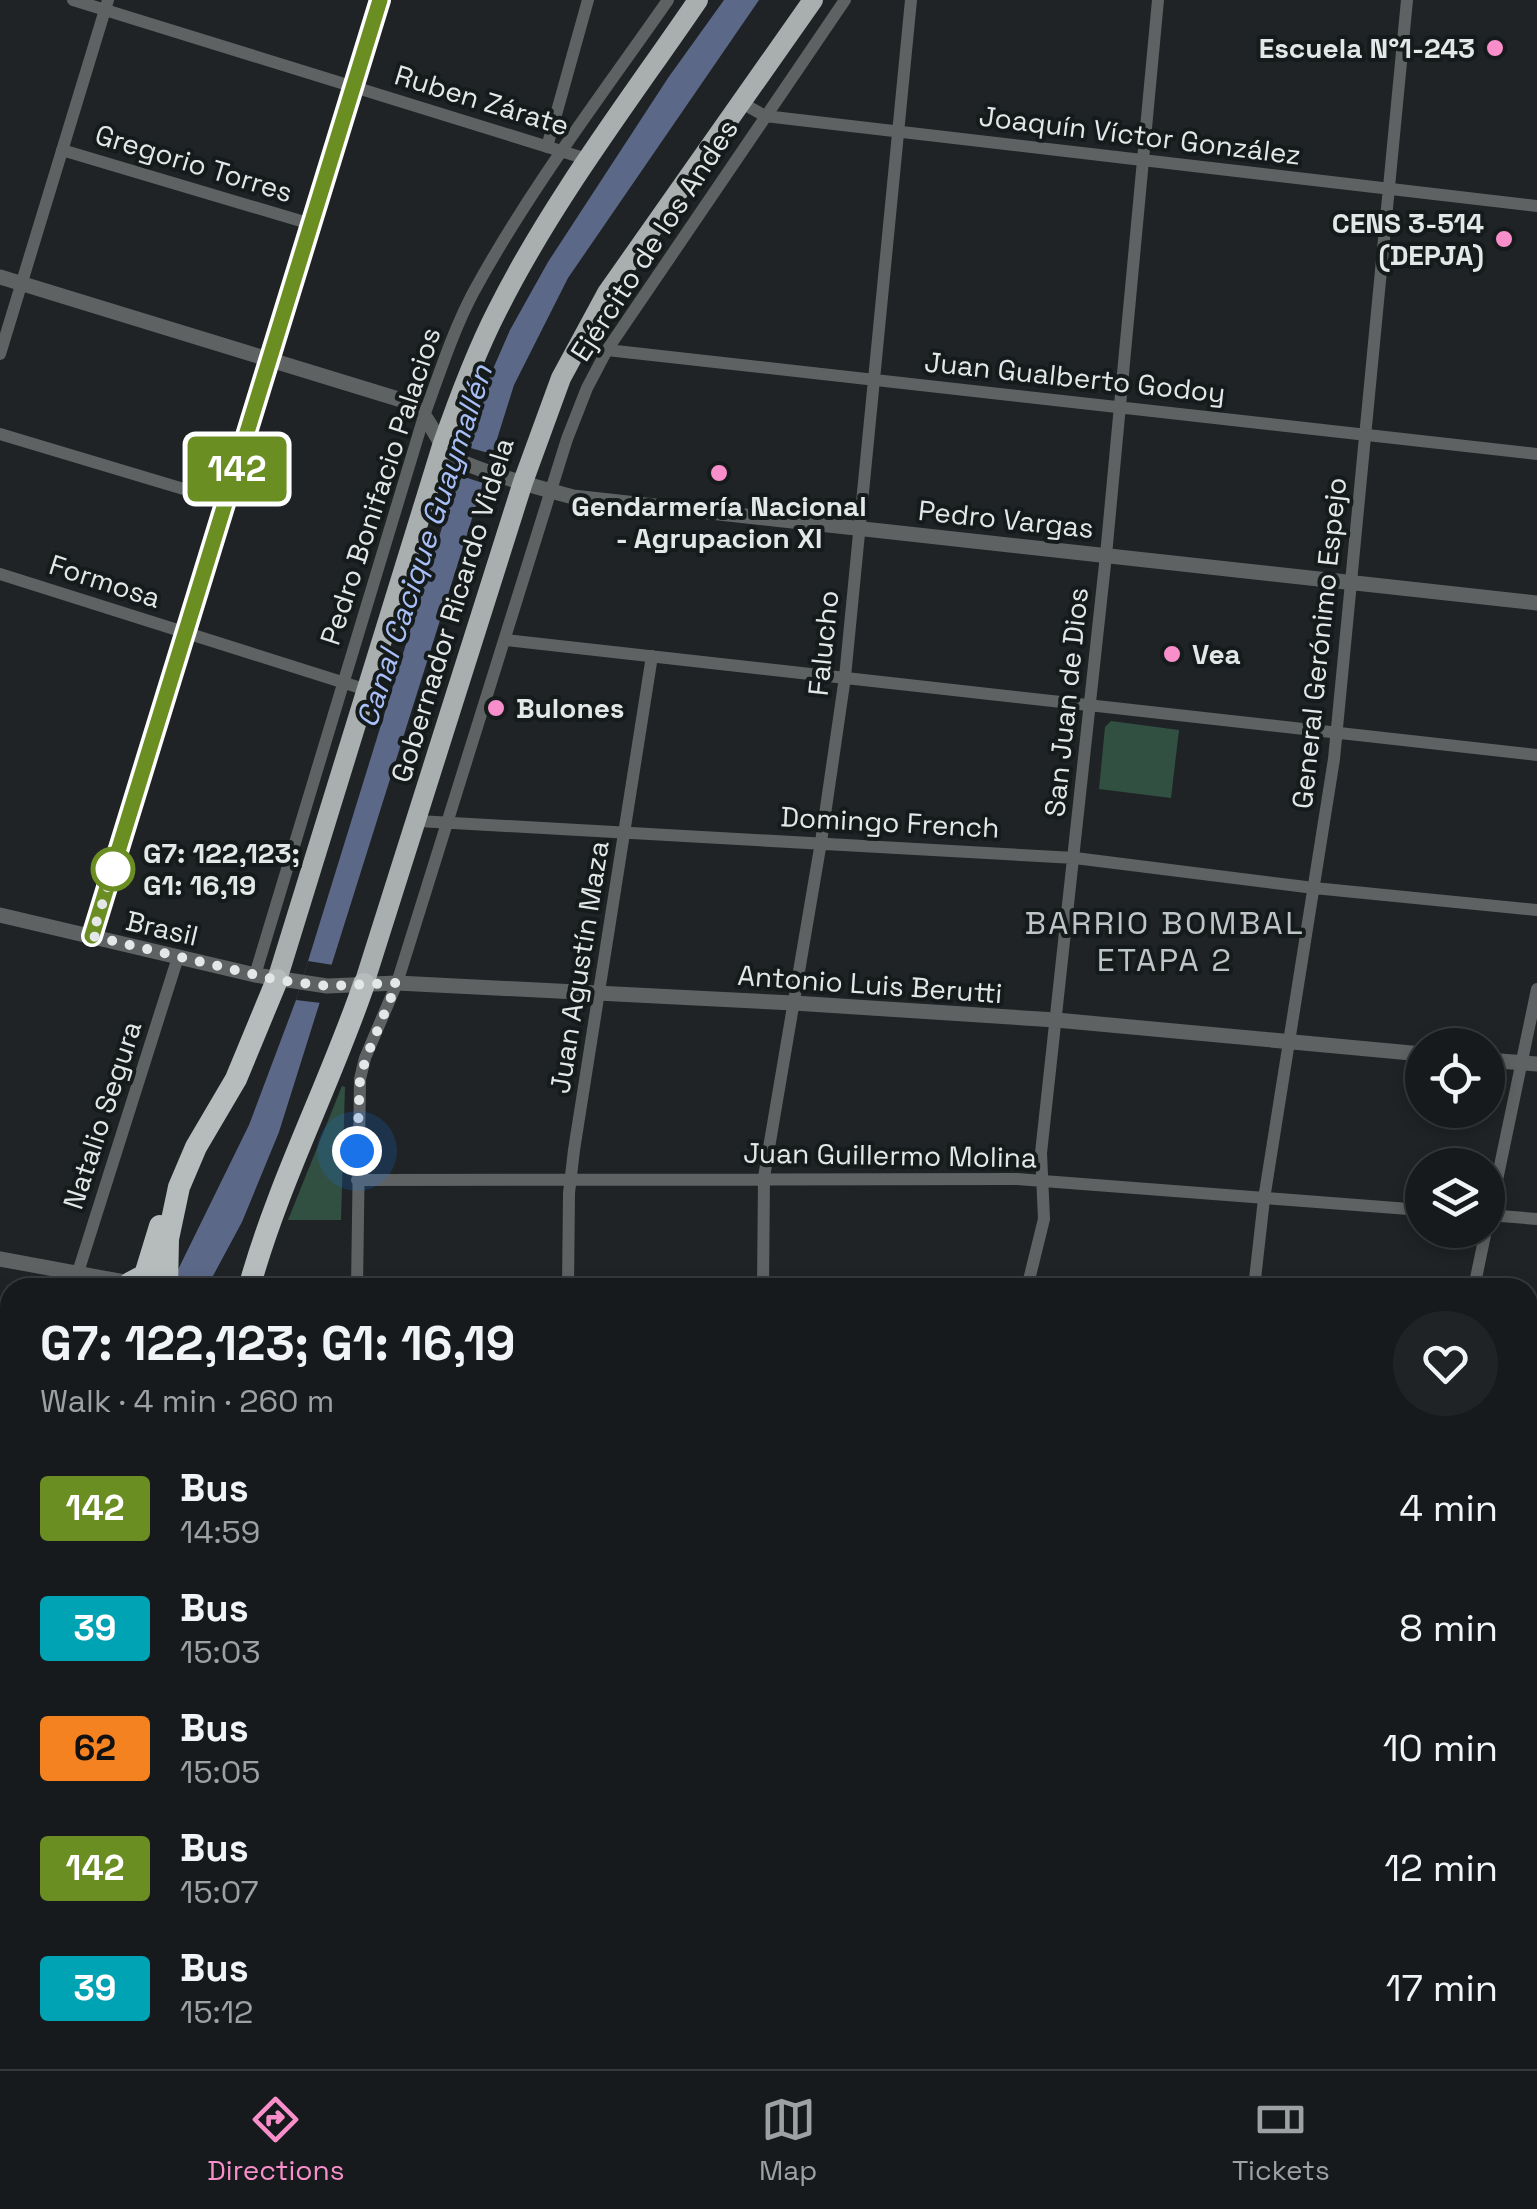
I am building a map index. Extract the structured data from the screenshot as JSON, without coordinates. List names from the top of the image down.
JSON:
{
  "streets": {
    "highway": ["Gobernador Ricardo Videla"],
    "street": [
      "Ruben Zárate",
      "Joaquín Víctor González",
      "Gregorio Torres",
      "Ejército de los Andes",
      "Juan Gualberto Godoy",
      "Pedro Bonifacio Palacios",
      "Pedro Vargas",
      "Formosa",
      "Falucho",
      "General Gerónimo Espejo",
      "San Juan de Dios",
      "Domingo French",
      "Brasil",
      "Juan Agustín Maza",
      "Antonio Luis Berutti",
      "Natalio Segura",
      "Juan Guillermo Molina"
    ]
  },
  "crossings": [
    ["Ruben Zárate", "Pedro Bonifacio Palacios"],
    ["Ruben Zárate", "Gobernador Ricardo Videla"],
    ["Joaquín Víctor González", "Ejército de los Andes"],
    ["Joaquín Víctor González", "Gobernador Ricardo Videla"],
    ["Joaquín Víctor González", "Falucho"],
    ["Joaquín Víctor González", "General Gerónimo Espejo"],
    ["Joaquín Víctor González", "San Juan de Dios"],
    ["Ejército de los Andes", "Juan Gualberto Godoy"],
    ["Ejército de los Andes", "Pedro Vargas"],
    ["Ejército de los Andes", "Domingo French"],
    ["Ejército de los Andes", "Antonio Luis Berutti"],
    ["Ejército de los Andes", "Juan Guillermo Molina"],
    ["Juan Gualberto Godoy", "Falucho"],
    ["Juan Gualberto Godoy", "General Gerónimo Espejo"],
    ["Juan Gualberto Godoy", "San Juan de Dios"],
    ["Pedro Bonifacio Palacios", "Formosa"],
    ["Pedro Bonifacio Palacios", "Gobernador Ricardo Videla"],
    ["Pedro Bonifacio Palacios", "Brasil"],
    ["Pedro Vargas", "Gobernador Ricardo Videla"],
    ["Pedro Vargas", "Falucho"],
    ["Pedro Vargas", "General Gerónimo Espejo"],
    ["Pedro Vargas", "San Juan de Dios"],
    ["Formosa", "Gobernador Ricardo Videla"],
    ["Gobernador Ricardo Videla", "Domingo French"],
    ["Gobernador Ricardo Videla", "Brasil"],
    ["Gobernador Ricardo Videla", "Antonio Luis Berutti"],
    ["Falucho", "Domingo French"],
    ["Falucho", "Antonio Luis Berutti"],
    ["Falucho", "Juan Guillermo Molina"],
    ["General Gerónimo Espejo", "Domingo French"],
    ["General Gerónimo Espejo", "Antonio Luis Berutti"],
    ["General Gerónimo Espejo", "Juan Guillermo Molina"],
    ["San Juan de Dios", "Domingo French"],
    ["San Juan de Dios", "Antonio Luis Berutti"],
    ["San Juan de Dios", "Juan Guillermo Molina"],
    ["Domingo French", "Juan Agustín Maza"],
    ["Brasil", "Antonio Luis Berutti"],
    ["Brasil", "Natalio Segura"],
    ["Juan Agustín Maza", "Antonio Luis Berutti"],
    ["Juan Agustín Maza", "Juan Guillermo Molina"]
  ],
  "districts": ["BARRIO BOMBAL ETAPA 2"],
  "water": ["Canal Cacique Guaymallén"],
  "places": [
    "Escuela N°1-243",
    "CENS 3-514 (DEPJA)",
    "Gendarmería Nacional - Agrupacion XI",
    "Vea",
    "Bulones",
    "G7: 122,123; G1: 16,19"
  ],
  "lines": ["bus line 142"],
  "page": {
    "on_map": "142",
    "heading": ["G7: 122,123; G1: 16,19", "Walk · 4 min · 260 m"],
    "list": [
      {
        "mark": "142",
        "name": "Bus",
        "note": "14:59",
        "value": "4 min"
      },
      {
        "mark": "39",
        "name": "Bus",
        "note": "15:03",
        "value": "8 min"
      },
      {
        "mark": "62",
        "name": "Bus",
        "note": "15:05",
        "value": "10 min"
      },
      {
        "mark": "142",
        "name": "Bus",
        "note": "15:07",
        "value": "12 min"
      },
      {
        "mark": "39",
        "name": "Bus",
        "note": "15:12",
        "value": "17 min"
      }
    ],
    "tabs": ["Directions", "Map", "Tickets"]
  }
}
